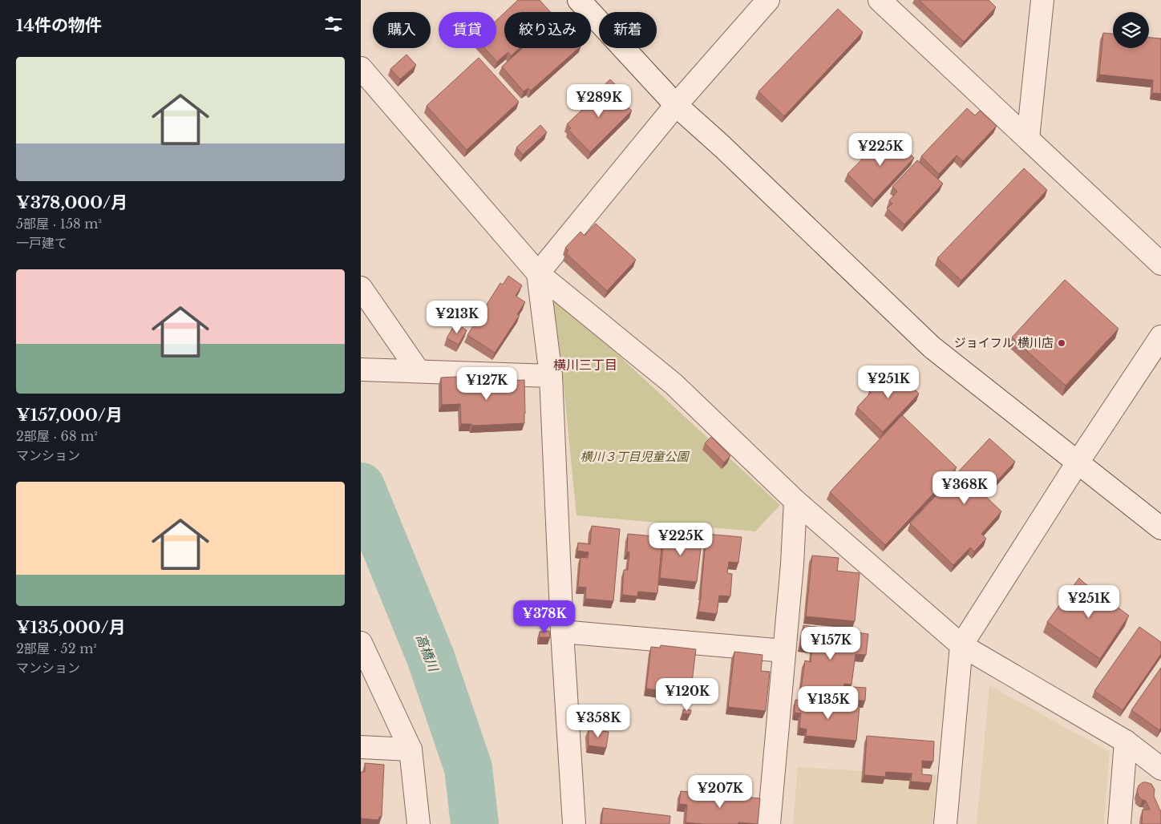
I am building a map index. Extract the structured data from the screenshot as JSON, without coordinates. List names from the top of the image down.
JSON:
{
  "districts": ["横川三丁目"],
  "water": ["高橋川"],
  "parks": ["横川３丁目児童公園"],
  "places": ["ジョイフル 横川店"],
  "page": {
    "heading": "14件の物件",
    "chip": [
      "購入",
      "賃貸",
      "絞り込み",
      "新着"
    ],
    "list": [
      {
        "name": "¥378,000/月",
        "note": "5部屋 · 158 m² · 一戸建て"
      },
      {
        "name": "¥157,000/月",
        "note": "2部屋 · 68 m² · マンション"
      },
      {
        "name": "¥135,000/月",
        "note": "2部屋 · 52 m² · マンション"
      }
    ],
    "price": [
      "¥289K",
      "¥225K",
      "¥213K",
      "¥251K",
      "¥127K",
      "¥368K",
      "¥225K",
      "¥251K",
      "¥378K",
      "¥157K",
      "¥120K",
      "¥135K",
      "¥358K",
      "¥207K"
    ]
  }
}
